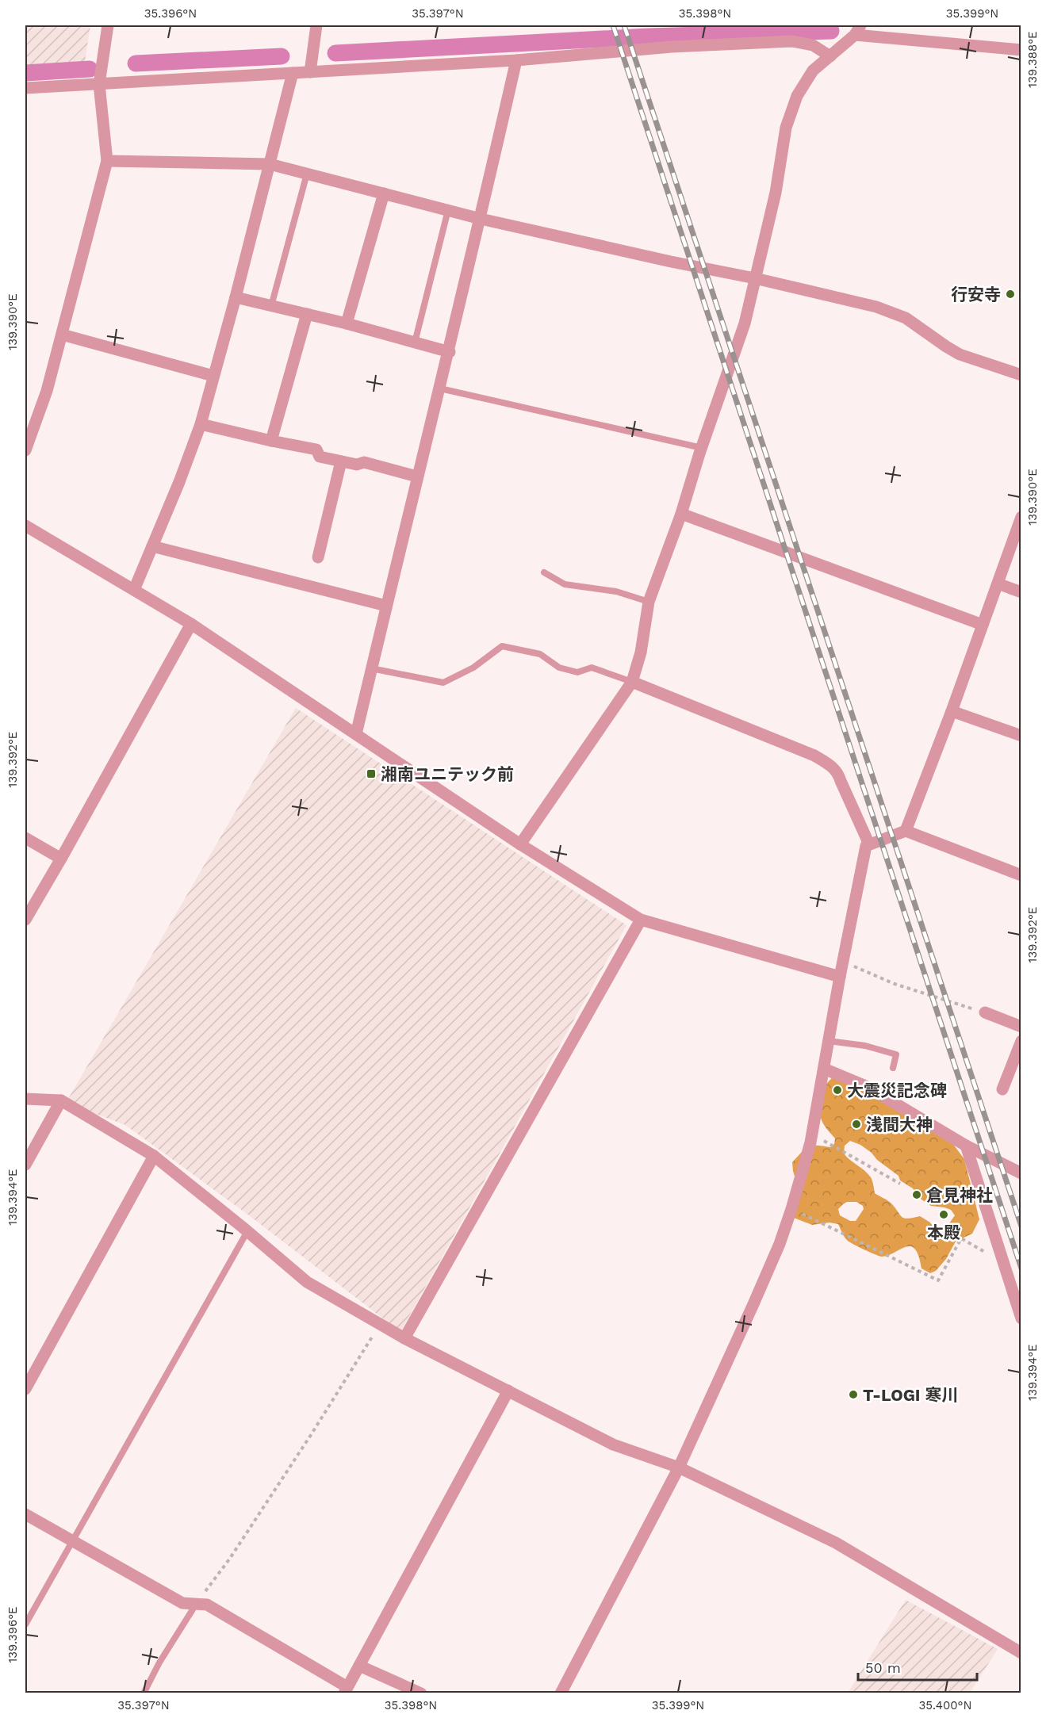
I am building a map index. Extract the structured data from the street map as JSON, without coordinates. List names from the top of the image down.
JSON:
{
  "places": {
    "other": [
      "行安寺",
      "大震災記念碑",
      "浅間大神",
      "倉見神社",
      "本殿",
      "T-LOGI 寒川"
    ],
    "transit": ["湘南ユニテック前"]
  },
  "scale_bar": "50 m",
  "coordinates": [
    "35.396°N",
    "35.397°N",
    "35.398°N",
    "35.399°N",
    "139.388°E",
    "139.390°E",
    "139.392°E",
    "139.394°E",
    "139.396°E",
    "35.400°N"
  ]
}
